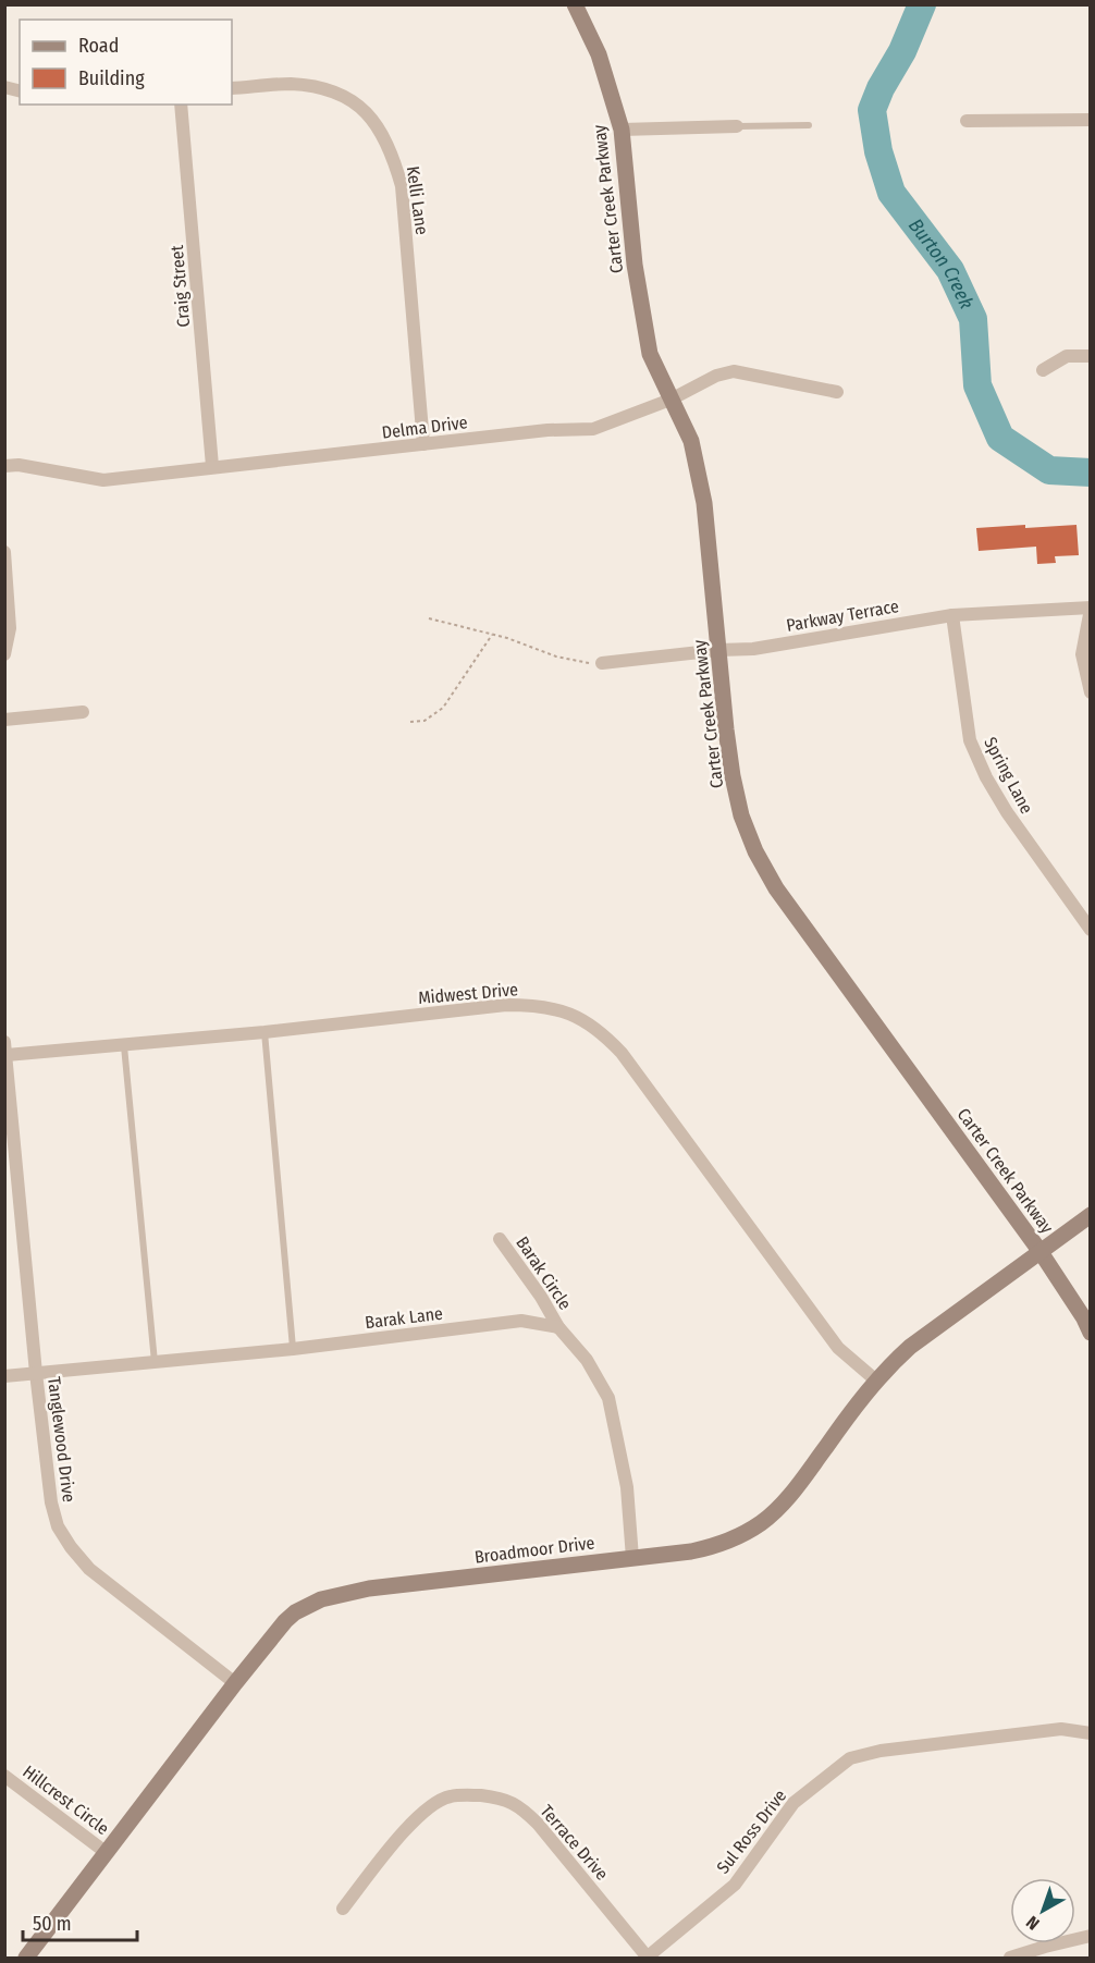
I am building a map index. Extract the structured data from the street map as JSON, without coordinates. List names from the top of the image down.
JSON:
{
  "streets": {
    "street": [
      "Carter Creek Parkway",
      "Kelli Lane",
      "Craig Street",
      "Delma Drive",
      "Parkway Terrace",
      "Spring Lane",
      "Midwest Drive",
      "Barak Circle",
      "Barak Lane",
      "Tanglewood Drive",
      "Broadmoor Drive",
      "Hillcrest Circle",
      "Sul Ross Drive",
      "Terrace Drive"
    ]
  },
  "crossings": [
    ["Carter Creek Parkway", "Delma Drive"],
    ["Carter Creek Parkway", "Parkway Terrace"],
    ["Carter Creek Parkway", "Broadmoor Drive"],
    ["Kelli Lane", "Delma Drive"],
    ["Craig Street", "Delma Drive"],
    ["Parkway Terrace", "Spring Lane"],
    ["Midwest Drive", "Tanglewood Drive"],
    ["Midwest Drive", "Broadmoor Drive"],
    ["Barak Circle", "Barak Lane"],
    ["Barak Lane", "Tanglewood Drive"],
    ["Tanglewood Drive", "Broadmoor Drive"],
    ["Broadmoor Drive", "Hillcrest Circle"],
    ["Sul Ross Drive", "Terrace Drive"]
  ],
  "water": ["Burton Creek"],
  "legend": ["Road", "Building"],
  "scale_bar": "50 m",
  "north": "bottom left"
}
